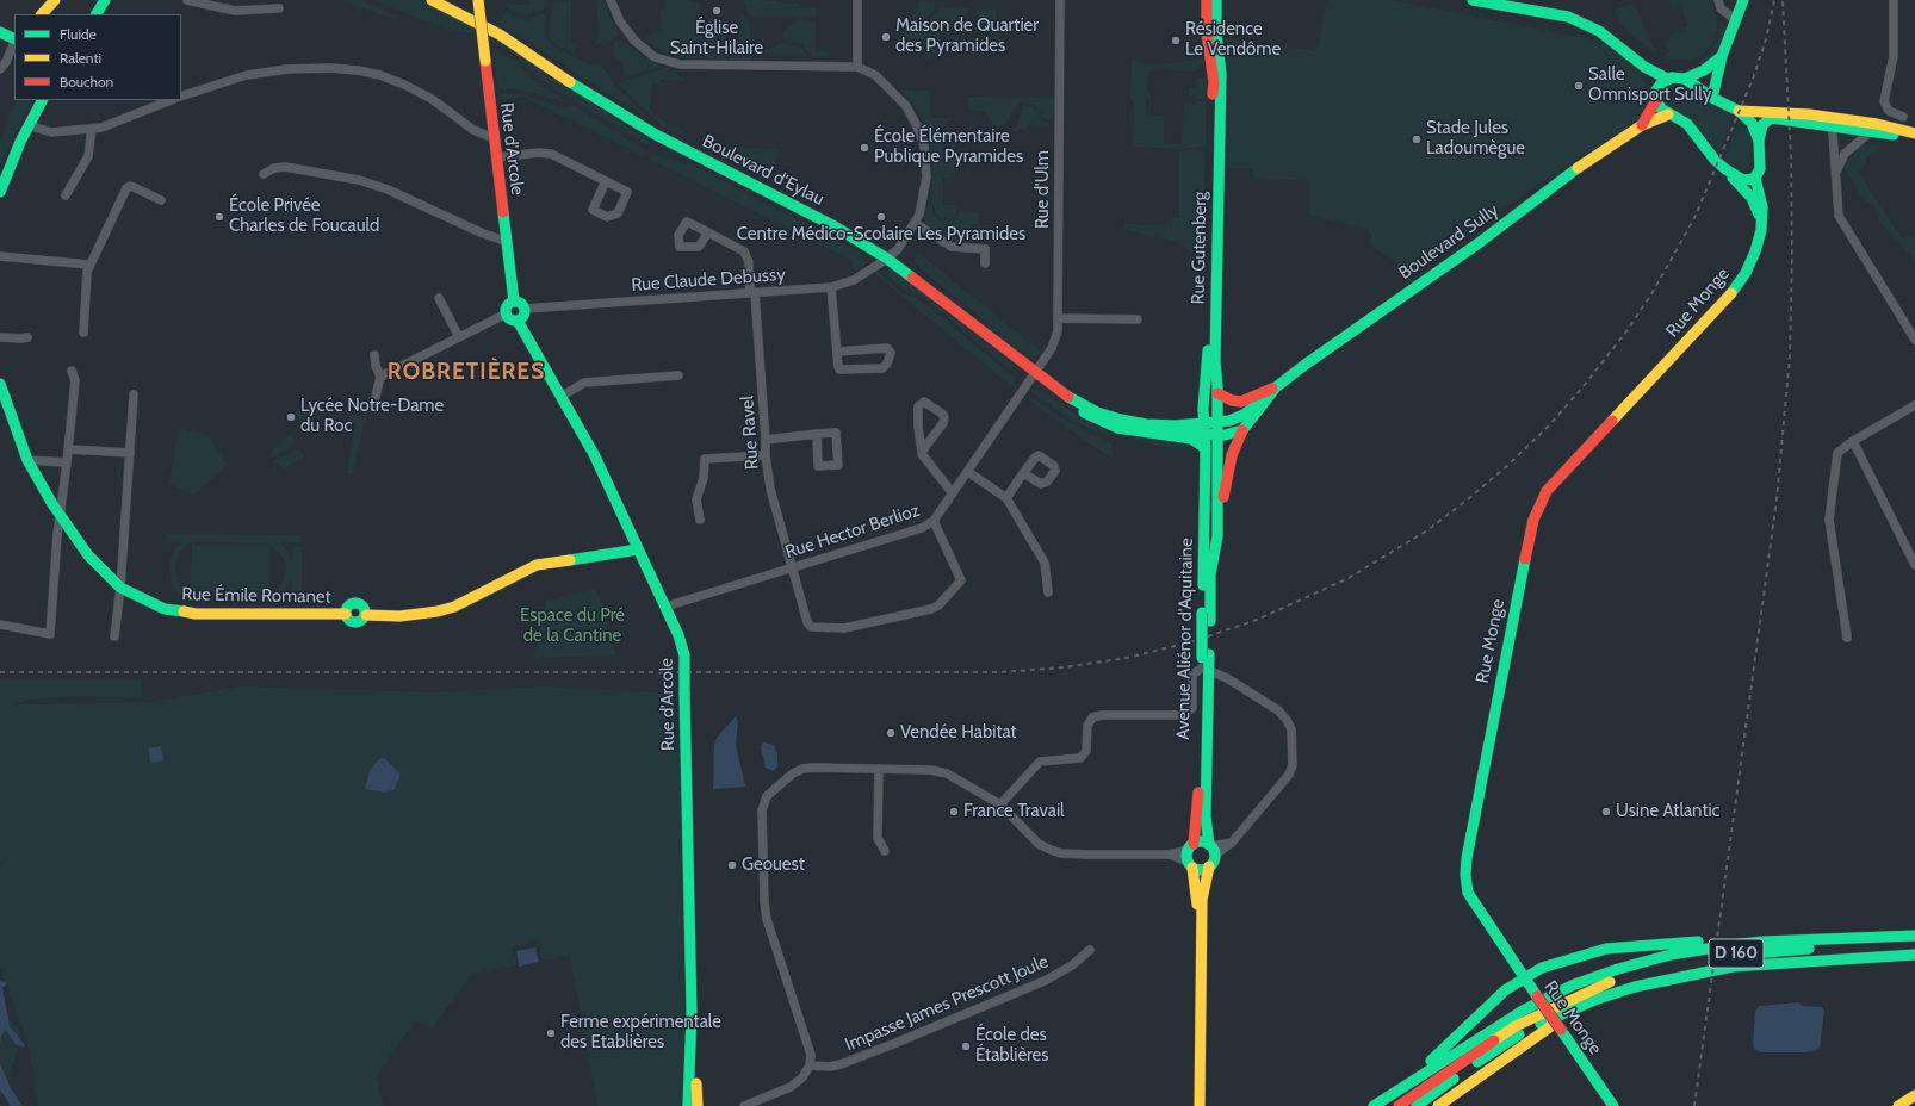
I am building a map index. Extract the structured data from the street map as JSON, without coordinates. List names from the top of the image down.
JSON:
{
  "streets": {
    "main road": [
      "Rue d'Arcole",
      "Boulevard d'Eylau",
      "Boulevard Sully",
      "Rue Gutenberg",
      "Rue Monge",
      "Rue Émile Romanet",
      "Avenue Aliénor d'Aquitaine",
      "D 160"
    ],
    "street": [
      "Rue d'Ulm",
      "Rue Claude Debussy",
      "Rue Ravel",
      "Rue Hector Berlioz",
      "Impasse James Prescott Joule"
    ]
  },
  "crossings": [
    ["Rue d'Arcole", "Rue Claude Debussy"],
    ["Rue d'Arcole", "Rue Hector Berlioz"],
    ["Rue d'Arcole", "Rue Émile Romanet"],
    ["Boulevard d'Eylau", "Rue d'Ulm"],
    ["Boulevard d'Eylau", "Boulevard Sully"],
    ["Boulevard d'Eylau", "Rue Gutenberg"],
    ["Boulevard d'Eylau", "Rue Claude Debussy"],
    ["Boulevard d'Eylau", "Rue Hector Berlioz"],
    ["Boulevard d'Eylau", "Avenue Aliénor d'Aquitaine"],
    ["Rue d'Ulm", "Rue Hector Berlioz"],
    ["Boulevard Sully", "Rue Gutenberg"],
    ["Boulevard Sully", "Avenue Aliénor d'Aquitaine"],
    ["Rue Gutenberg", "Avenue Aliénor d'Aquitaine"],
    ["Rue Claude Debussy", "Rue Ravel"],
    ["Rue Ravel", "Rue Hector Berlioz"]
  ],
  "districts": ["ROBRETIÈRES"],
  "parks": ["Espace du Pré de la Cantine"],
  "places": [
    "Église Saint-Hilaire",
    "Maison de Quartier des Pyramides",
    "Résidence Le Vendôme",
    "Salle Omnisport Sully",
    "Stade Jules Ladoumègue",
    "École Élémentaire Publique Pyramides",
    "École Privée Charles de Foucauld",
    "Centre Médico-Scolaire Les Pyramides",
    "Lycée Notre-Dame du Roc",
    "Vendée Habitat",
    "France Travail",
    "Usine Atlantic",
    "Geouest",
    "Ferme expérimentale des Etablières",
    "École des Établières"
  ],
  "legend": ["Fluide", "Ralenti", "Bouchon"]
}
